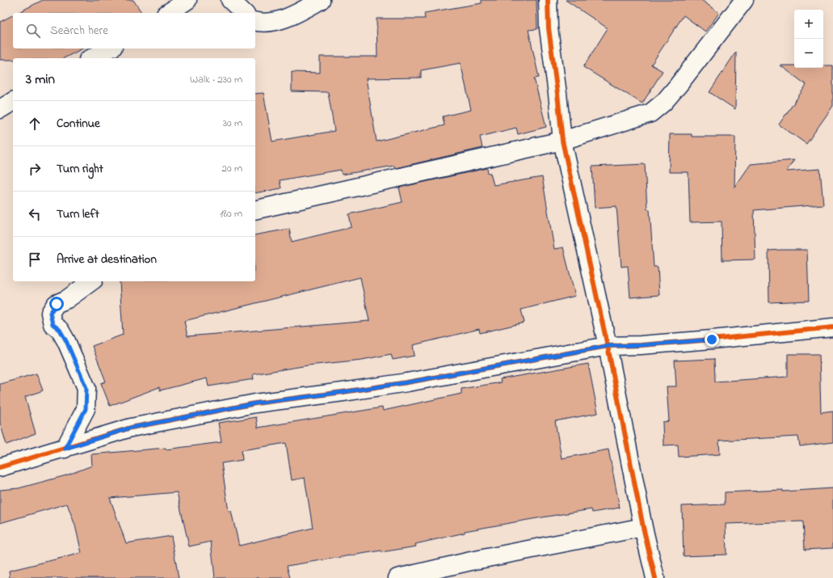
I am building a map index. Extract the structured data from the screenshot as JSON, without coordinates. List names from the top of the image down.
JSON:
{
  "page": {
    "map_buttons": ["+", "−"],
    "search": "Search here",
    "heading": ["3 min", "Walk · 230 m"],
    "list": [
      ["Continue", "30 m"],
      ["Turn right", "20 m"],
      ["Turn left", "180 m"],
      "Arrive at destination"
    ]
  }
}
